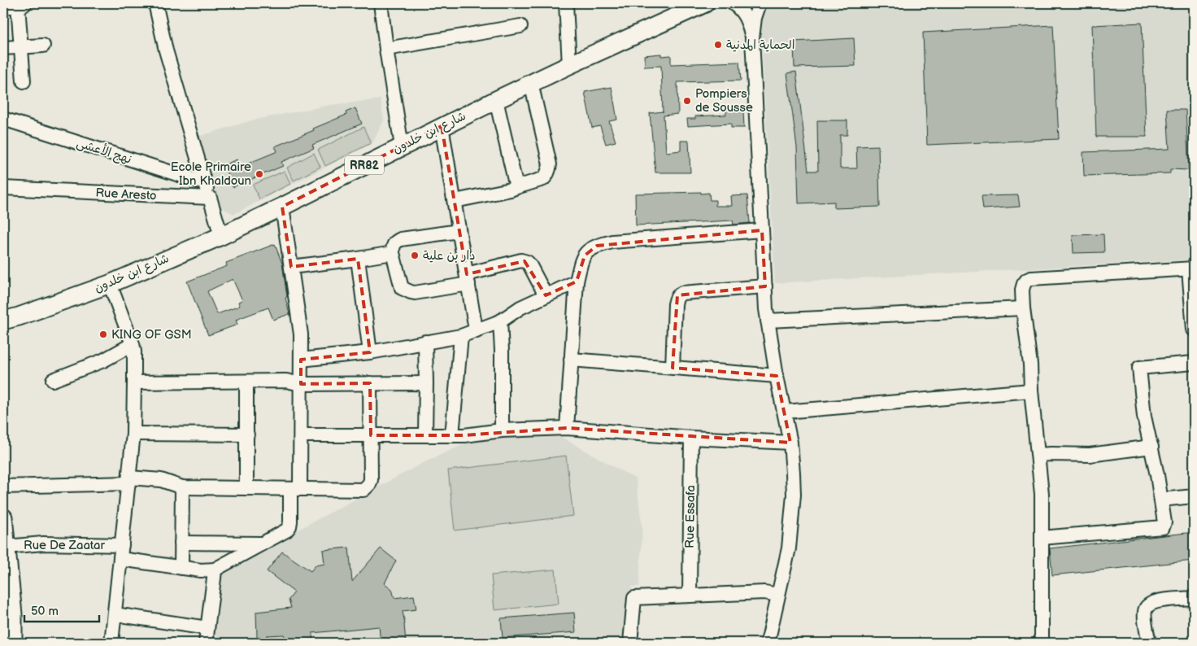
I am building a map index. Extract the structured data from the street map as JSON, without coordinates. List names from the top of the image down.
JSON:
{
  "streets": {
    "main road": ["شارع ابن خلدون", "RR82"],
    "street": [
      "نهج الأعشى",
      "Rue Aresto",
      "Rue Essafa",
      "Rue De Zaatar"
    ]
  },
  "places": [
    "الحماية المدنية",
    "Pompiers de Sousse",
    "Ecole Primaire Ibn Khaldoun",
    "دار بن علية",
    "KING OF GSM"
  ],
  "scale_bar": "50 m"
}
